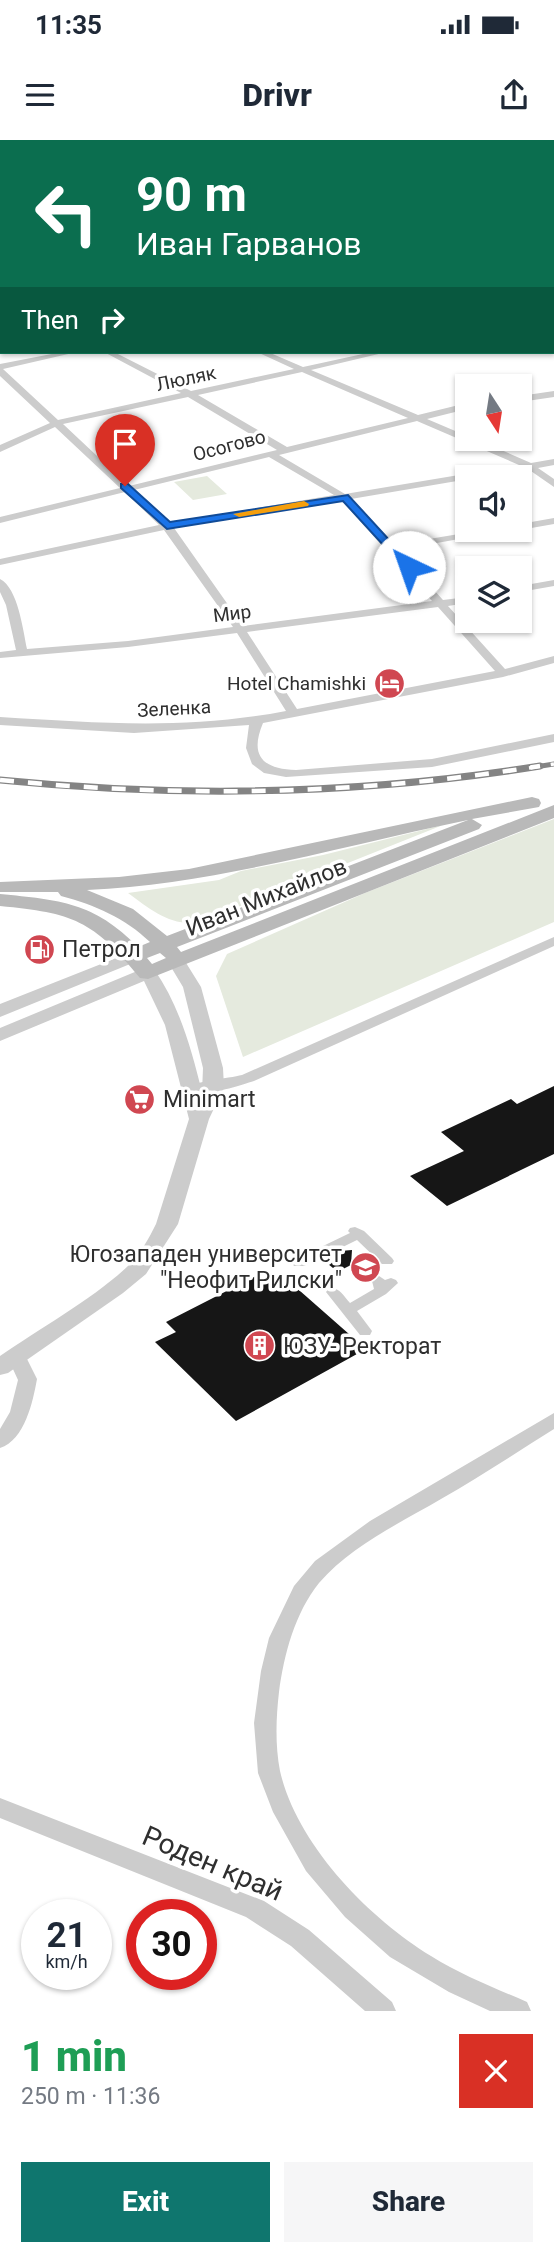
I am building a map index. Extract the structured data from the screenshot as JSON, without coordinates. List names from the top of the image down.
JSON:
{
  "streets": {
    "main road": ["Иван Михайлов"],
    "street": [
      "Люляк",
      "Осогово",
      "Мир",
      "Зеленка",
      "Роден край"
    ]
  },
  "places": {
    "hotel": ["Hotel Chamishki"],
    "fuel station": ["Петрол"],
    "supermarket": ["Minimart"],
    "school or university": ["Югозападен университет \"Неофит Рилски\""],
    "building": ["ЮЗУ- Ректорат"]
  },
  "north": "bottom",
  "page": {
    "status": "11:35",
    "header": "Drivr",
    "turn": ["90 m", "Иван Гарванов"],
    "then": "Then",
    "speed": "21 km/h",
    "limit": "30",
    "heading": ["1 min", "250 m · 11:36"],
    "buttons": ["Exit", "Share"]
  }
}
